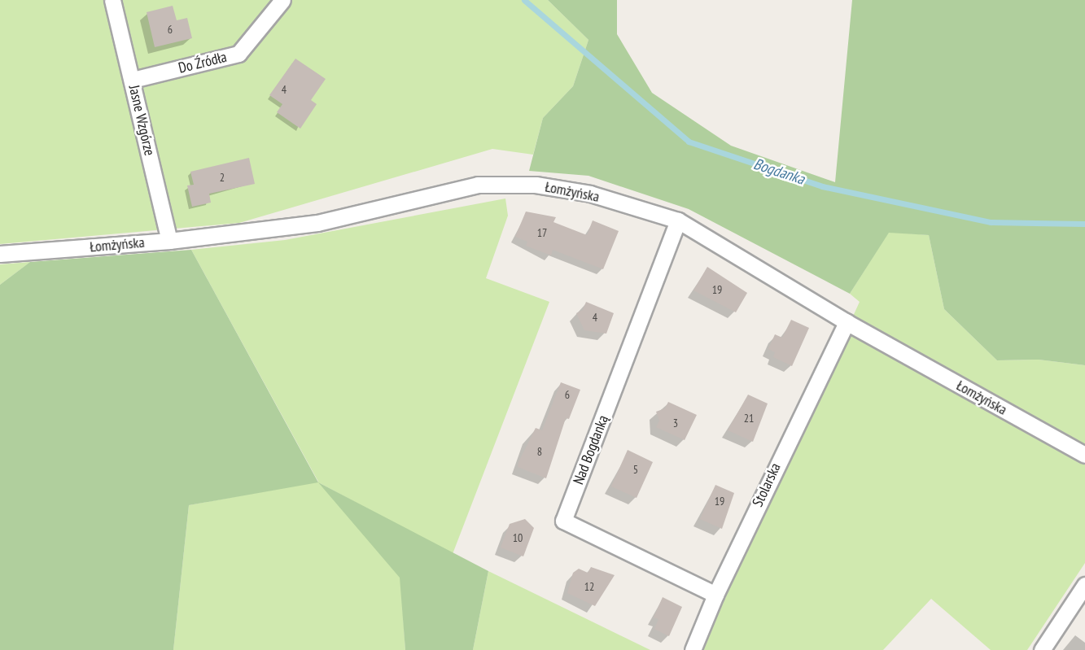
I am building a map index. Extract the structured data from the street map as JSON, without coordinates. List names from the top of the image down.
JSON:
{
  "streets": {
    "street": [
      "Do Źródła",
      "Jasne Wzgórze",
      "Łomżyńska",
      "Nad Bogdanką",
      "Stolarska"
    ]
  },
  "crossings": [
    ["Do Źródła", "Jasne Wzgórze"],
    ["Jasne Wzgórze", "Łomżyńska"],
    ["Łomżyńska", "Nad Bogdanką"],
    ["Łomżyńska", "Stolarska"],
    ["Nad Bogdanką", "Stolarska"]
  ],
  "water": ["Bogdanka"],
  "house_numbers": [
    "6",
    "4",
    "2",
    "17",
    "19",
    "4",
    "6",
    "21",
    "3",
    "8",
    "5",
    "19",
    "10",
    "12"
  ]
}
